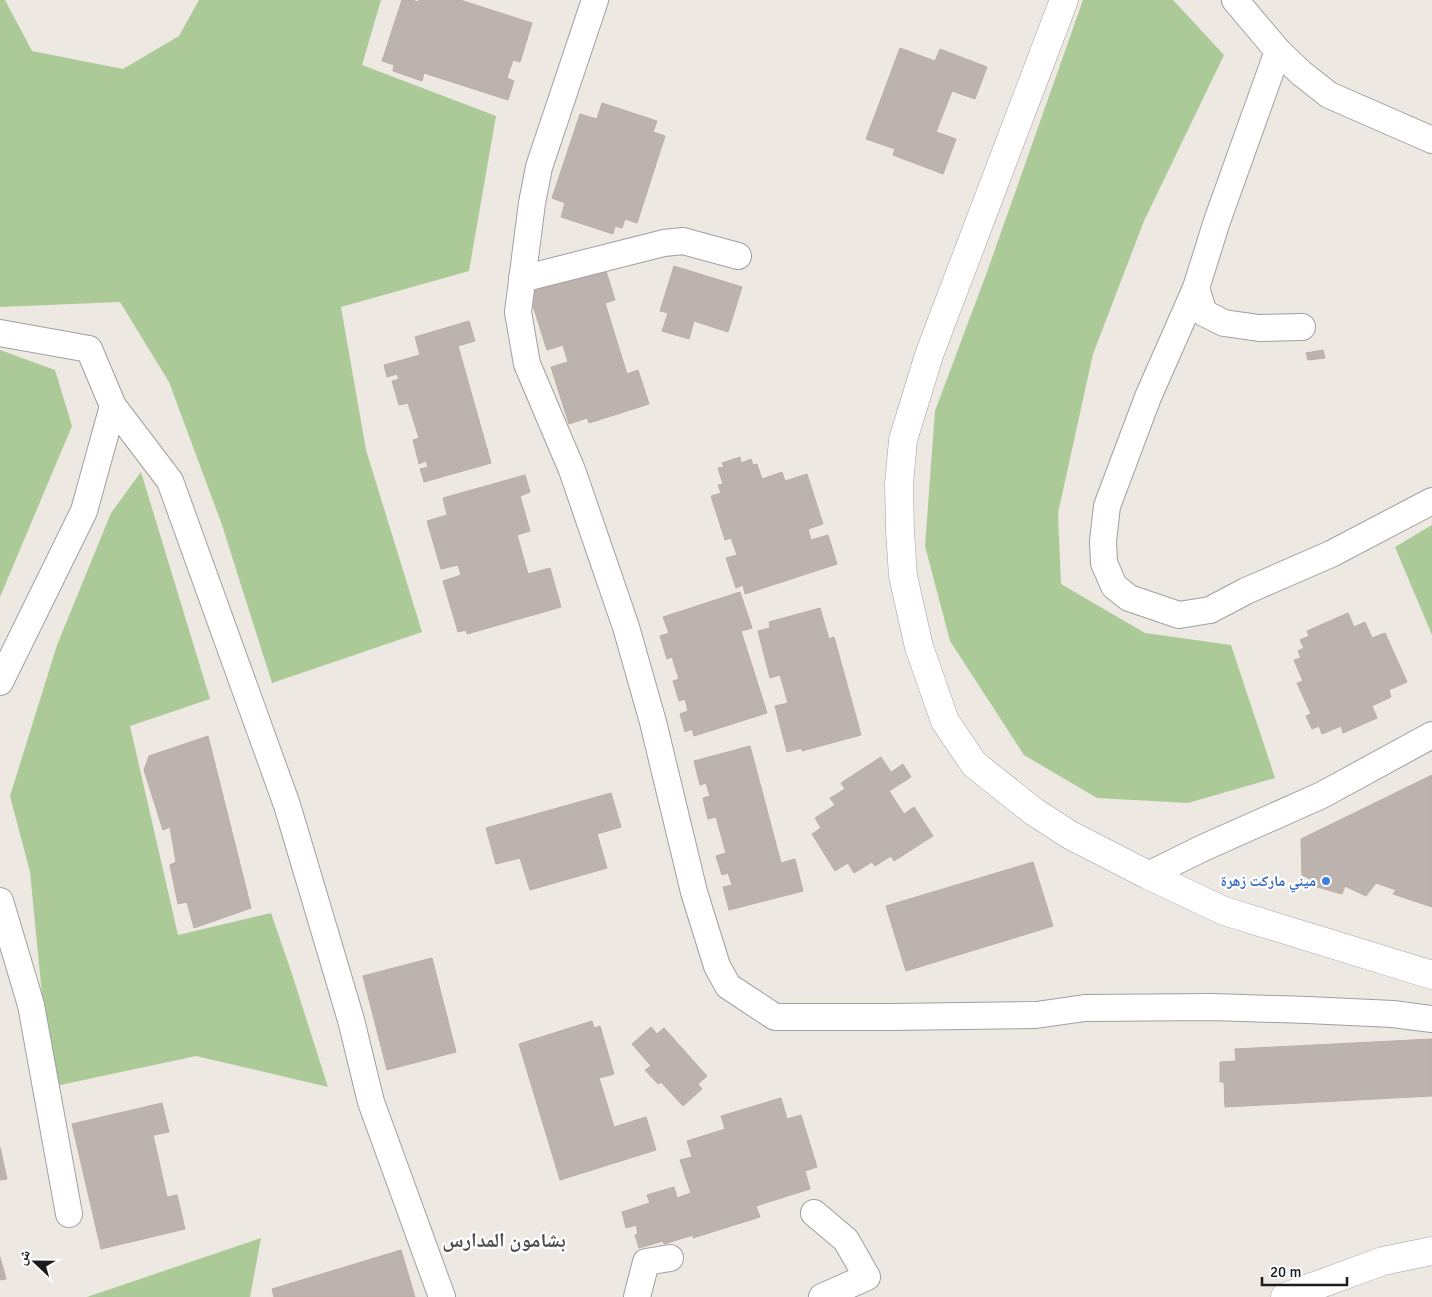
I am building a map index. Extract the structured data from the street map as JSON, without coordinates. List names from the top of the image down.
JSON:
{
  "districts": ["بشامون المدارس"],
  "places": ["ميني ماركت زهرة"],
  "scale_bar": "20 m",
  "north": "left"
}
